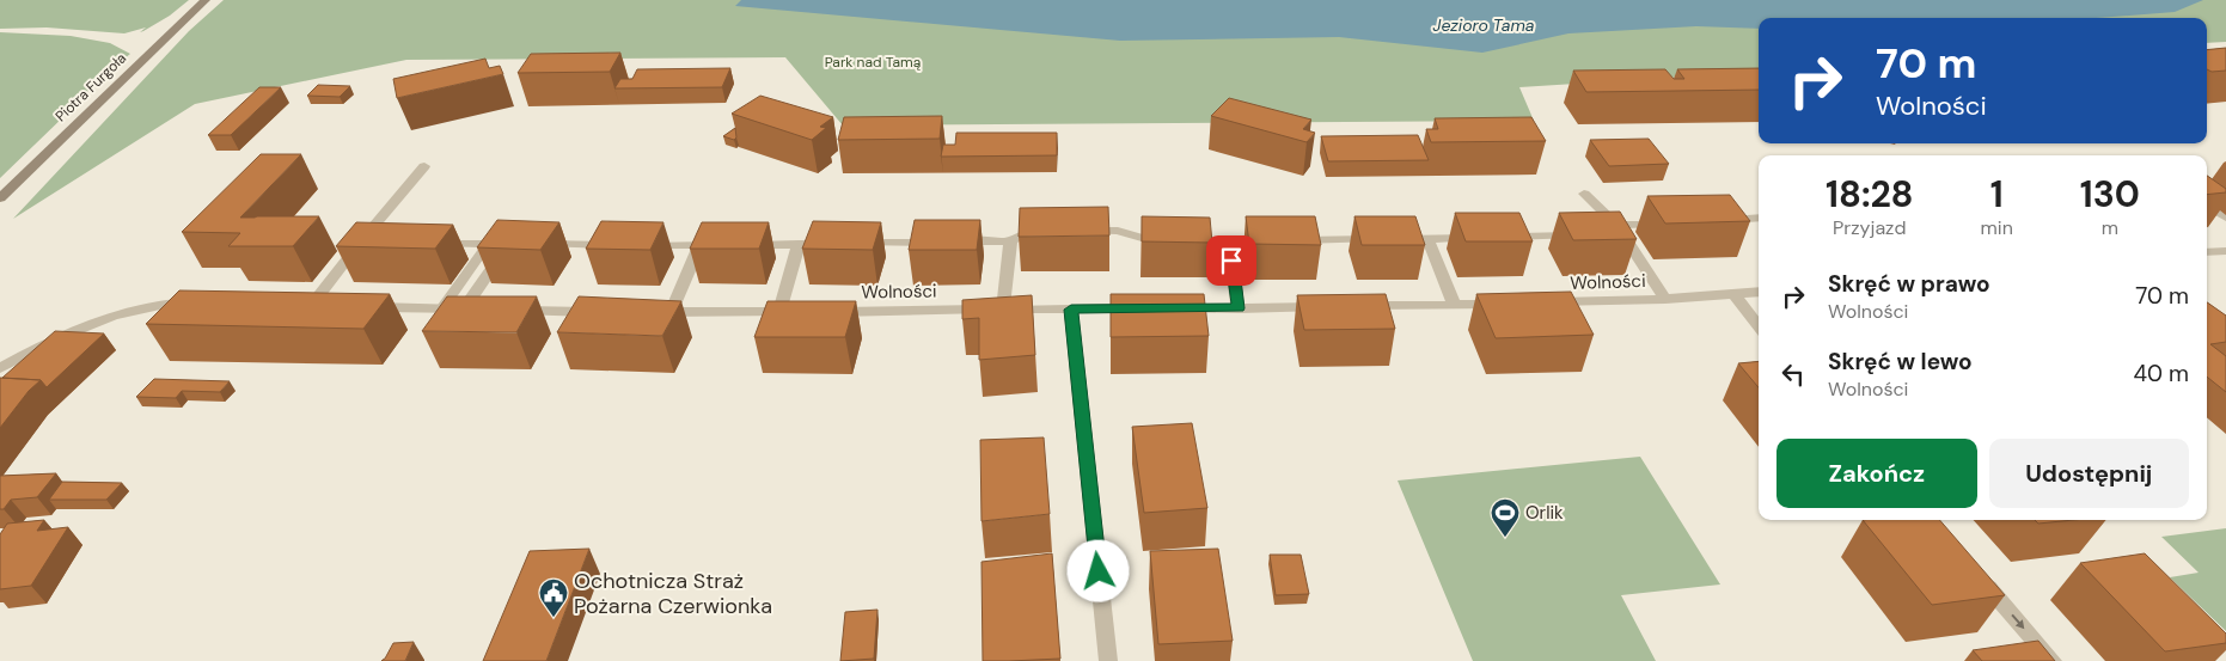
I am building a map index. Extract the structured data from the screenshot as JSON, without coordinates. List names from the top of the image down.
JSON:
{
  "streets": {
    "main road": ["Piotra Furgoła"],
    "street": ["Wolności"]
  },
  "water": ["Jezioro Tama"],
  "parks": ["Park nad Tamą"],
  "places": {
    "sports": ["Orlik"],
    "public building": ["Ochotnicza Straż Pożarna Czerwionka"]
  },
  "page": {
    "turn": ["70 m", "Wolności"],
    "eta": [
      "18:28",
      "Przyjazd",
      "1",
      "min",
      "130",
      "m"
    ],
    "list": [
      {
        "name": "Skręć w prawo",
        "note": "Wolności",
        "value": "70 m"
      },
      {
        "name": "Skręć w lewo",
        "note": "Wolności",
        "value": "40 m"
      }
    ],
    "buttons": ["Zakończ", "Udostępnij"]
  }
}
